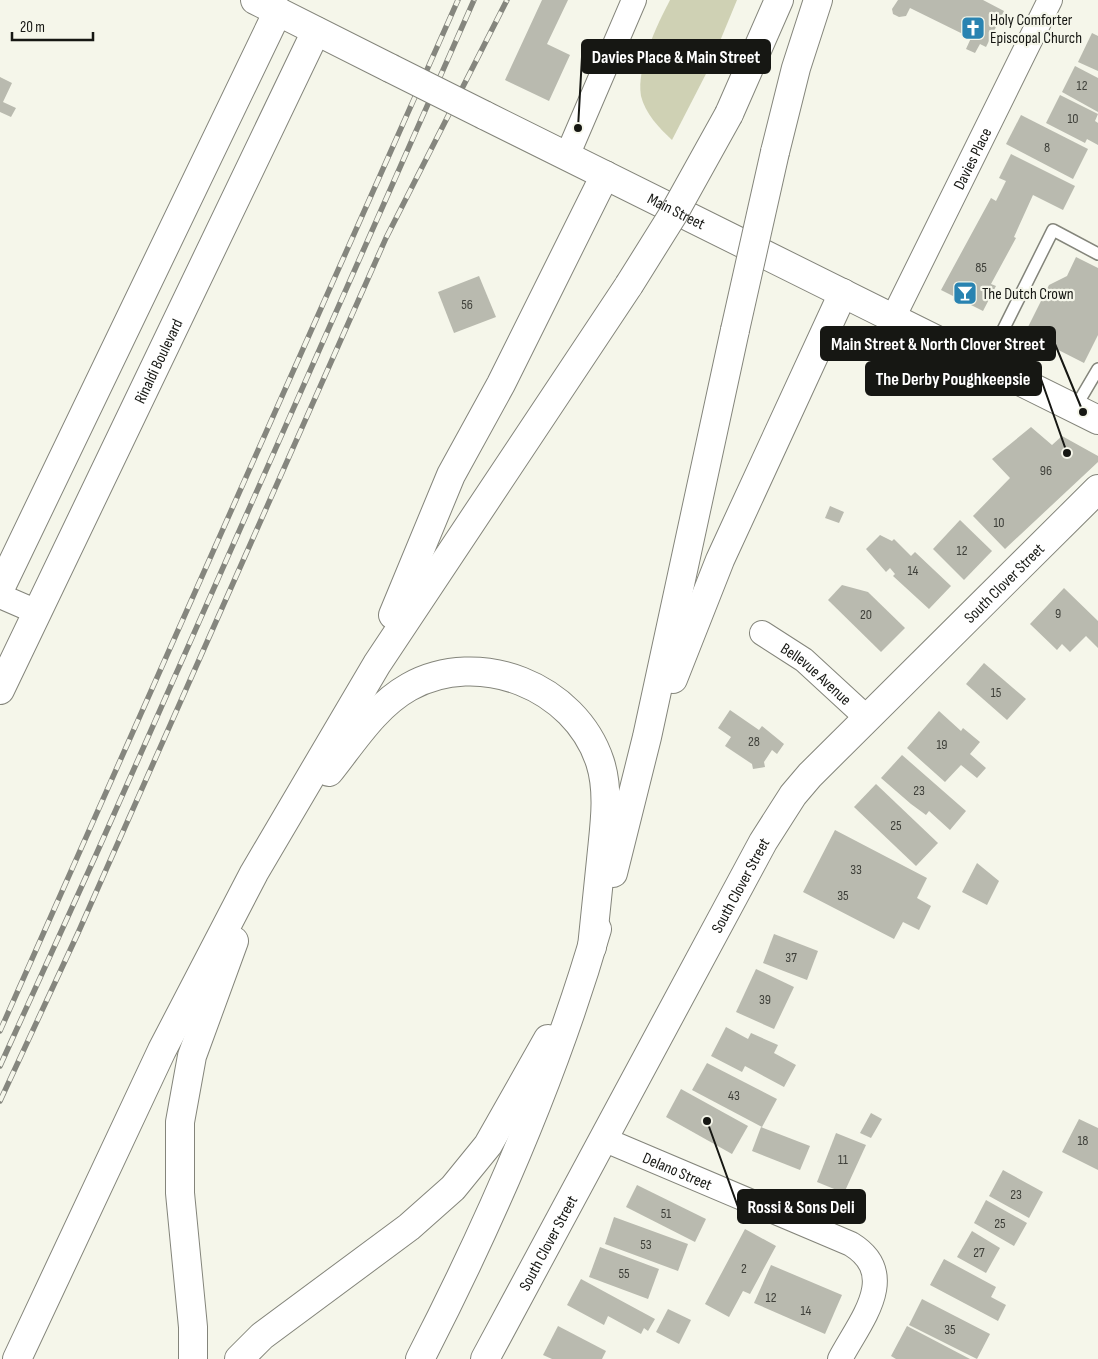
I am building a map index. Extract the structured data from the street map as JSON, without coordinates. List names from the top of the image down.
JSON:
{
  "streets": {
    "main road": ["Main Street", "Rinaldi Boulevard", "South Clover Street"],
    "street": ["Davies Place", "Bellevue Avenue", "Delano Street"]
  },
  "crossings": [
    ["Davies Place", "Main Street"],
    ["Main Street", "Rinaldi Boulevard"],
    ["South Clover Street", "Bellevue Avenue"],
    ["South Clover Street", "Delano Street"]
  ],
  "places": {
    "church": ["Holy Comforter Episcopal Church"],
    "other": [
      "Davies Place & Main Street",
      "Main Street & North Clover Street",
      "The Derby Poughkeepsie",
      "Rossi & Sons Deli"
    ],
    "bar": ["The Dutch Crown"]
  },
  "house_numbers": [
    "12",
    "10",
    "8",
    "85",
    "56",
    "96",
    "10",
    "12",
    "14",
    "9",
    "20",
    "15",
    "28",
    "19",
    "23",
    "25",
    "33",
    "35",
    "37",
    "39",
    "43",
    "18",
    "11",
    "23",
    "51",
    "25",
    "53",
    "27",
    "2",
    "55",
    "12",
    "14",
    "35"
  ],
  "scale_bar": "20 m"
}
